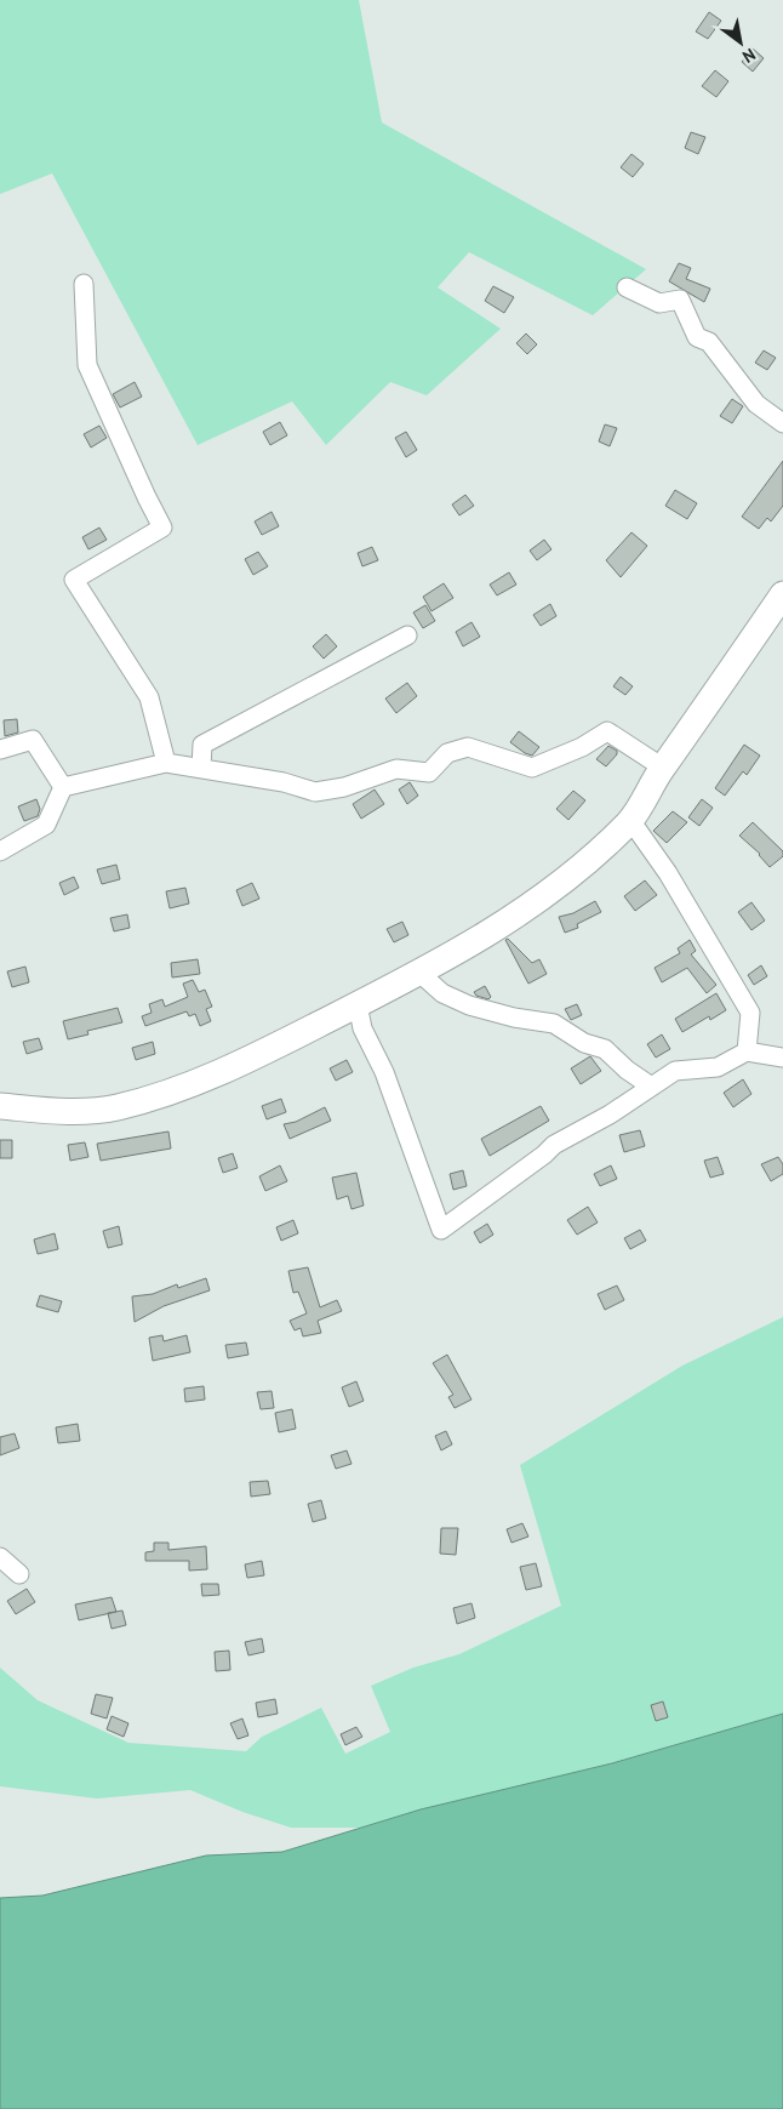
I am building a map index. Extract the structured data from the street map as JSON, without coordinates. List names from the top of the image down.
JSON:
{
  "north": "bottom right"
}
